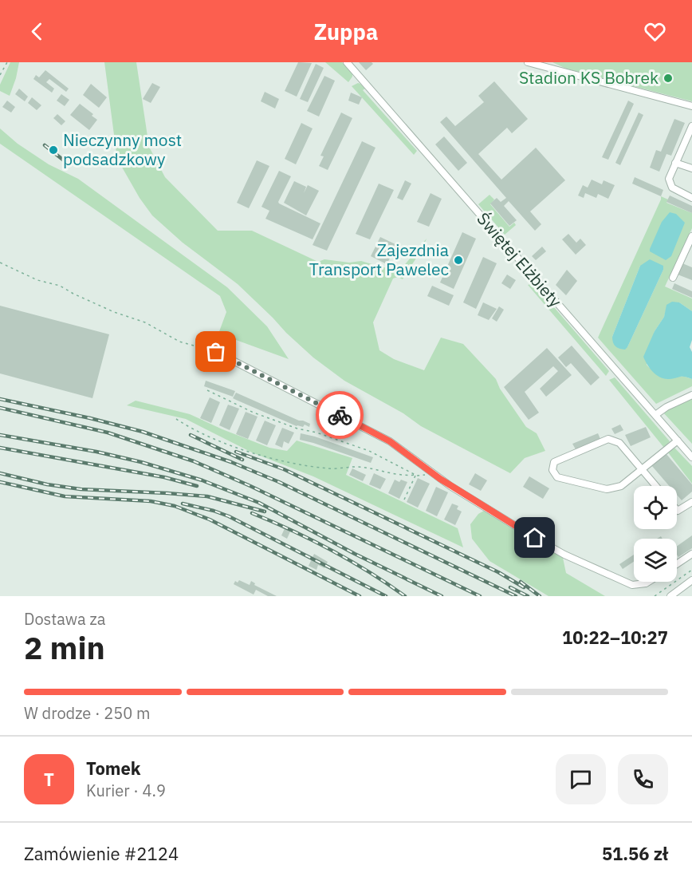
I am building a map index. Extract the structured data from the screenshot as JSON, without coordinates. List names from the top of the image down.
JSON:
{
  "streets": {
    "street": ["Świętej Elżbiety"]
  },
  "places": ["Stadion KS Bobrek", "Nieczynny most podsadzkowy", "Zajezdnia Transport Pawelec"],
  "page": {
    "header": "Zuppa",
    "heading": ["2 min", "Dostawa za", "10:22–10:27"],
    "panel": [
      "Tomek",
      "Kurier · 4.9",
      "Zamówienie #2124",
      "51.56 zł"
    ],
    "bar": "W drodze · 250 m",
    "round": "T"
  }
}
